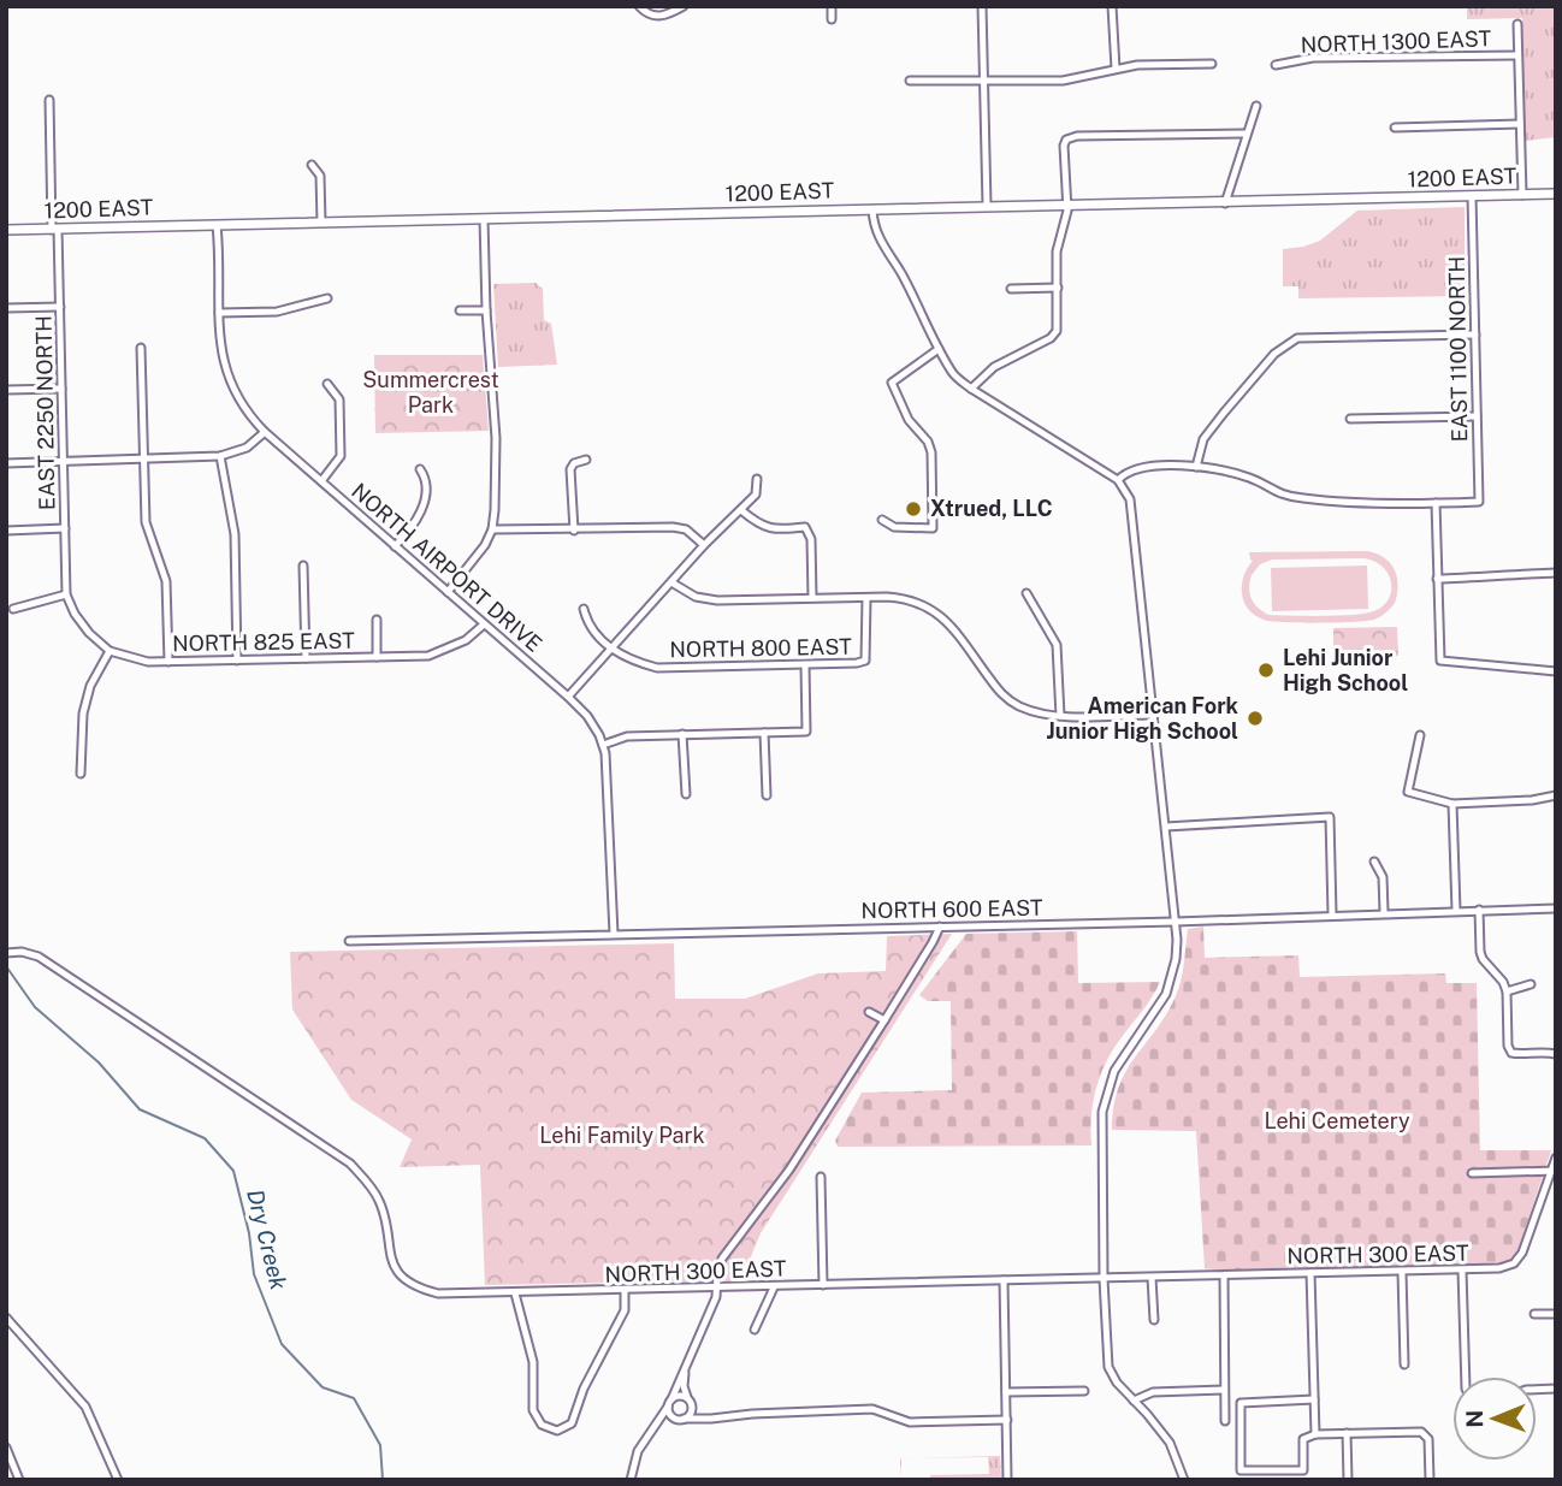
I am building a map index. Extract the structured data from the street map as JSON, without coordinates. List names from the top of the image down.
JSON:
{
  "streets": {
    "main road": ["1200 EAST"],
    "street": [
      "NORTH 1300 EAST",
      "EAST 1100 NORTH",
      "EAST 2250 NORTH",
      "NORTH AIRPORT DRIVE",
      "NORTH 825 EAST",
      "NORTH 800 EAST",
      "NORTH 600 EAST",
      "NORTH 300 EAST"
    ]
  },
  "crossings": [
    ["1200 EAST", "EAST 1100 NORTH"],
    ["1200 EAST", "EAST 2250 NORTH"],
    ["1200 EAST", "NORTH AIRPORT DRIVE"],
    ["NORTH AIRPORT DRIVE", "NORTH 825 EAST"],
    ["NORTH AIRPORT DRIVE", "NORTH 600 EAST"]
  ],
  "water": ["Dry Creek"],
  "parks": ["Summercrest Park", "Lehi Cemetery", "Lehi Family Park"],
  "places": ["Xtrued, LLC", "Lehi Junior High School", "American Fork Junior High School"],
  "north": "left"
}
